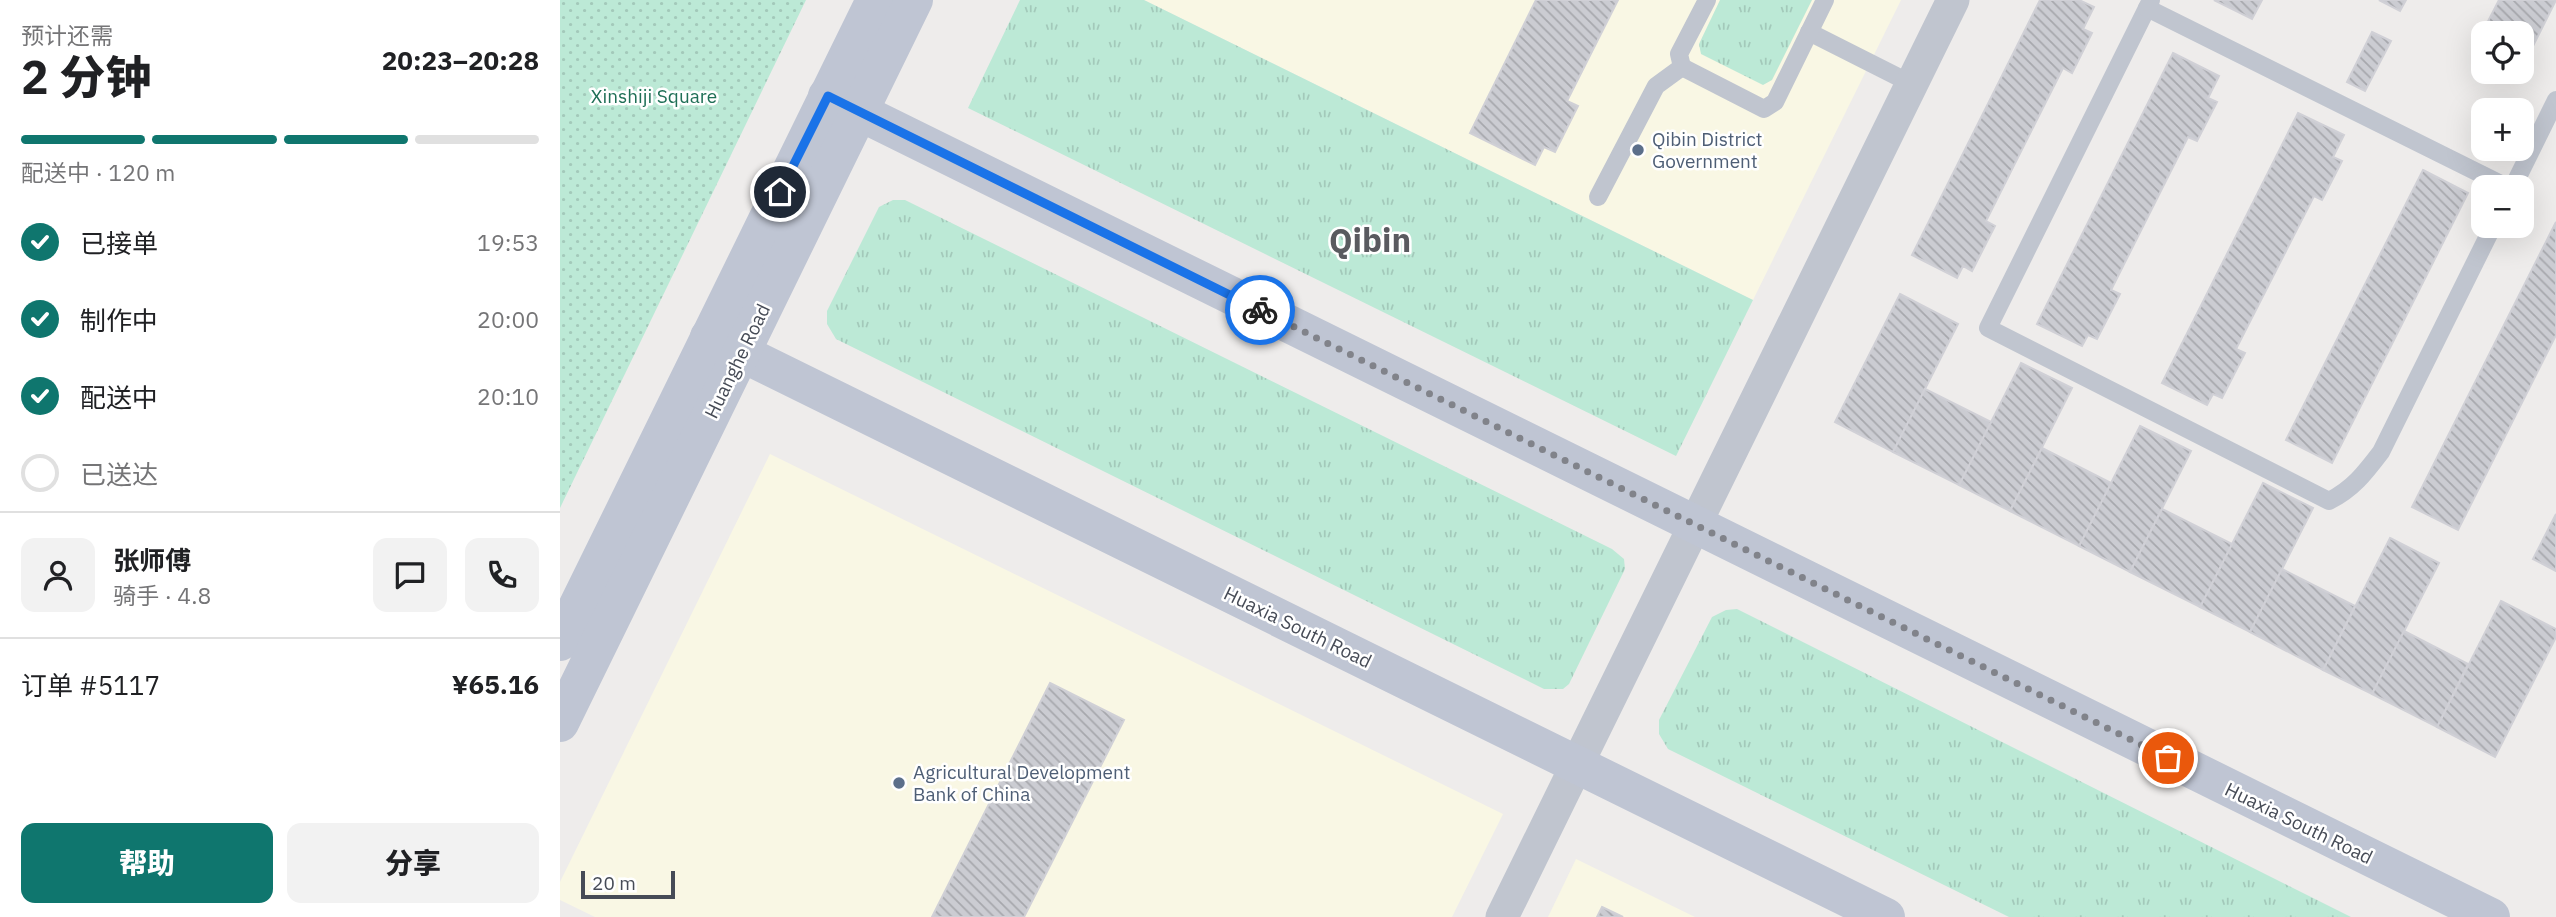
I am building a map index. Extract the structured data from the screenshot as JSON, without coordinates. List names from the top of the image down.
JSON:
{
  "streets": {
    "street": ["Huanghe Road", "Huaxia South Road"]
  },
  "crossings": [
    ["Huanghe Road", "Huaxia South Road"]
  ],
  "districts": ["Qibin"],
  "parks": ["Xinshiji Square"],
  "places": ["Qibin District Government", "Agricultural Development Bank of China"],
  "scale_bar": "20 m",
  "page": {
    "heading": ["2 分钟", "预计还需", "20:23–20:28"],
    "panel": [
      "张师傅",
      "骑手 · 4.8",
      "订单 #5117",
      "¥65.16"
    ],
    "map_buttons": ["+", "−"],
    "bar": "配送中 · 120 m",
    "list": [
      ["已接单", "19:53"],
      ["制作中", "20:00"],
      ["配送中", "20:10"],
      "已送达"
    ],
    "buttons": ["帮助", "分享"],
    "scale": "20 m"
  }
}
